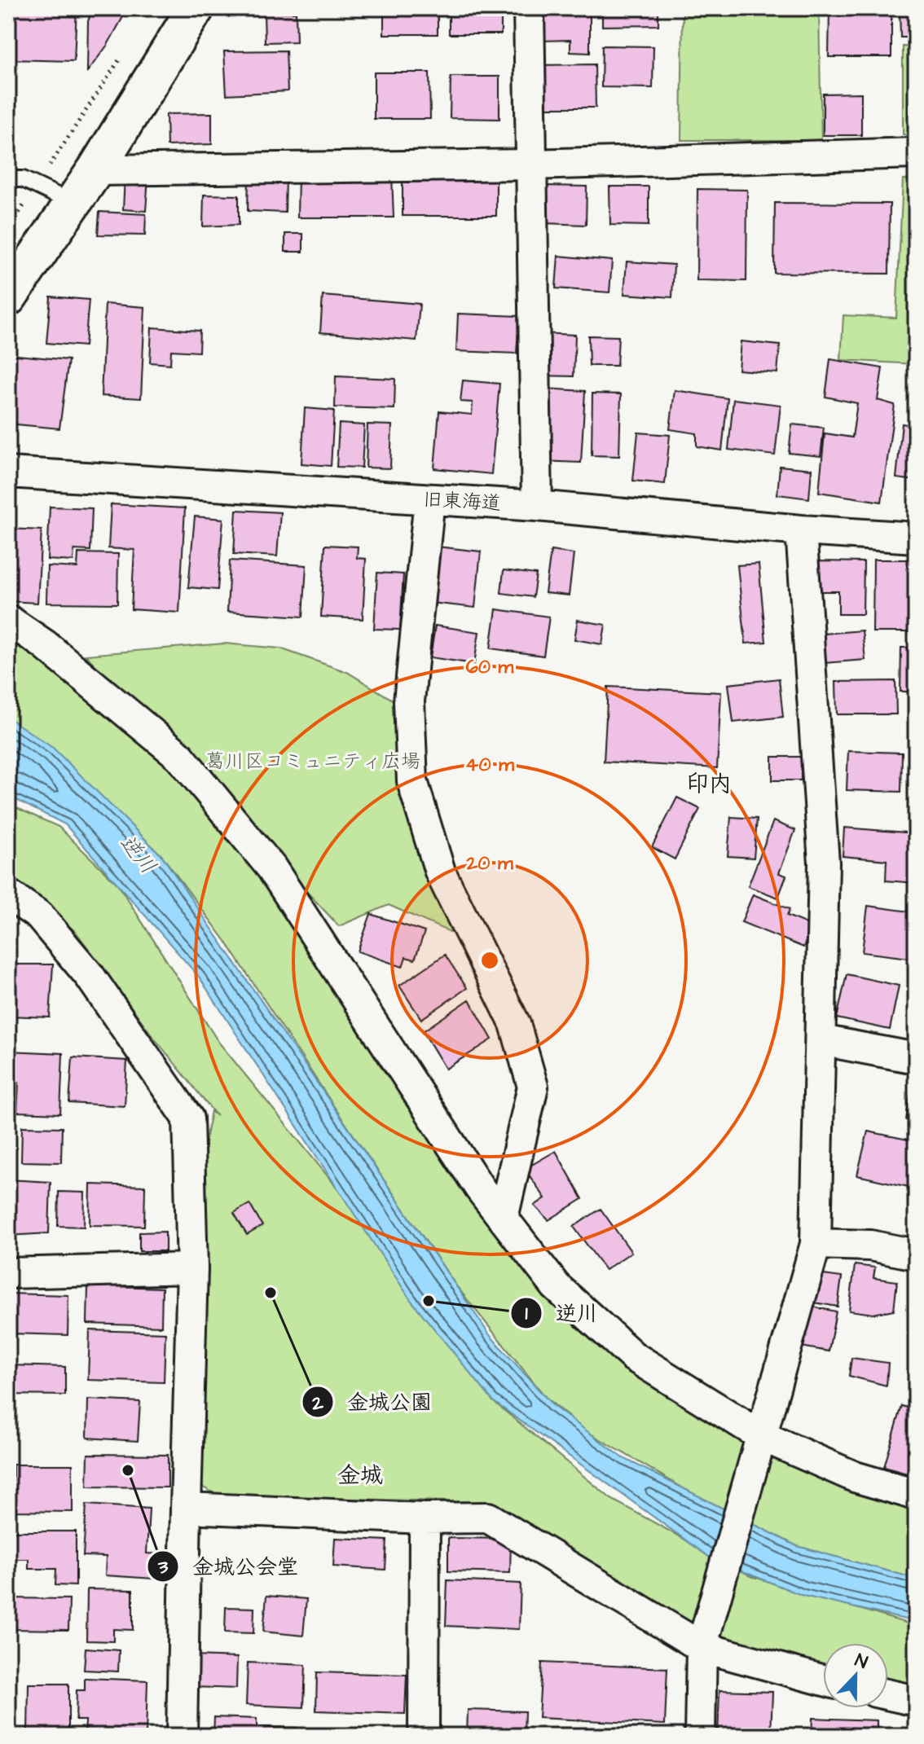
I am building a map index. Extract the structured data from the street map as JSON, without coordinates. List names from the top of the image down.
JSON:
{
  "streets": {
    "street": ["旧東海道"]
  },
  "districts": ["印内", "金城"],
  "water": ["逆川"],
  "parks": ["葛川区コミュニティ広場"],
  "places": ["金城公園", "逆川", "金城公会堂"],
  "north": "top",
  "rings": ["60 m", "40 m", "20 m"]
}
